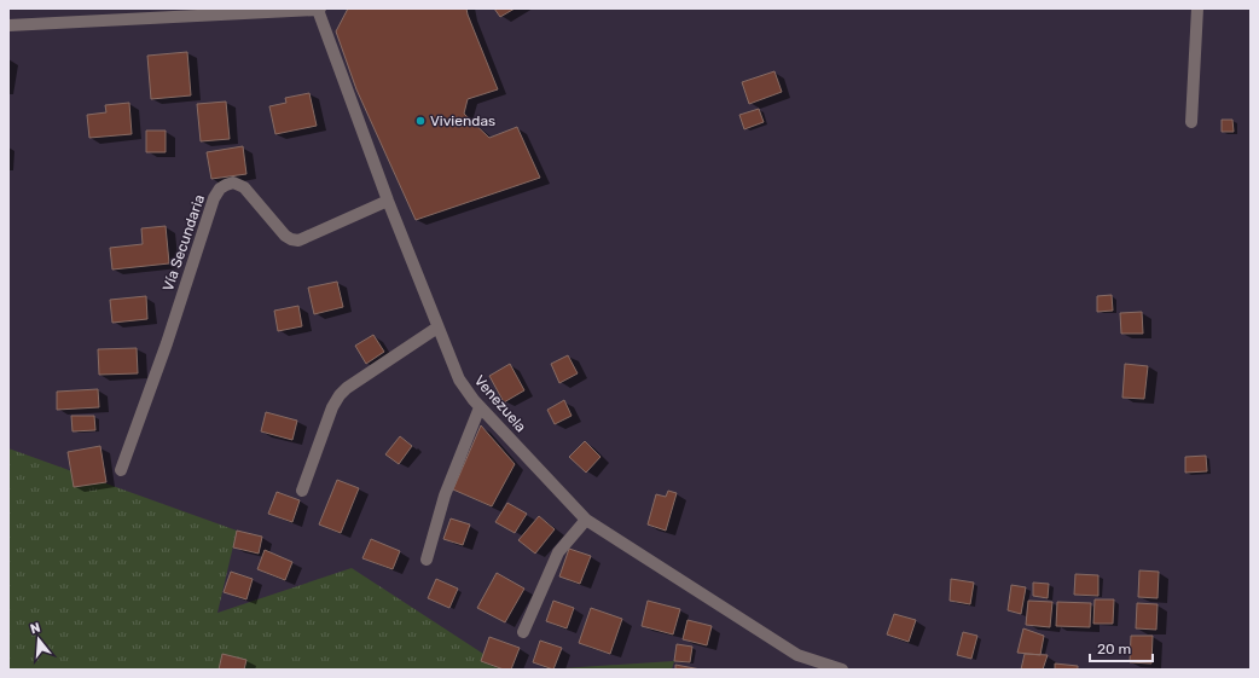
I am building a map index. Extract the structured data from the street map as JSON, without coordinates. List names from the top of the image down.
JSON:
{
  "streets": {
    "street": ["Vía Secundaria", "Venezuela"]
  },
  "crossings": [
    ["Vía Secundaria", "Venezuela"]
  ],
  "places": ["Viviendas"],
  "scale_bar": "20 m",
  "north": "top"
}
